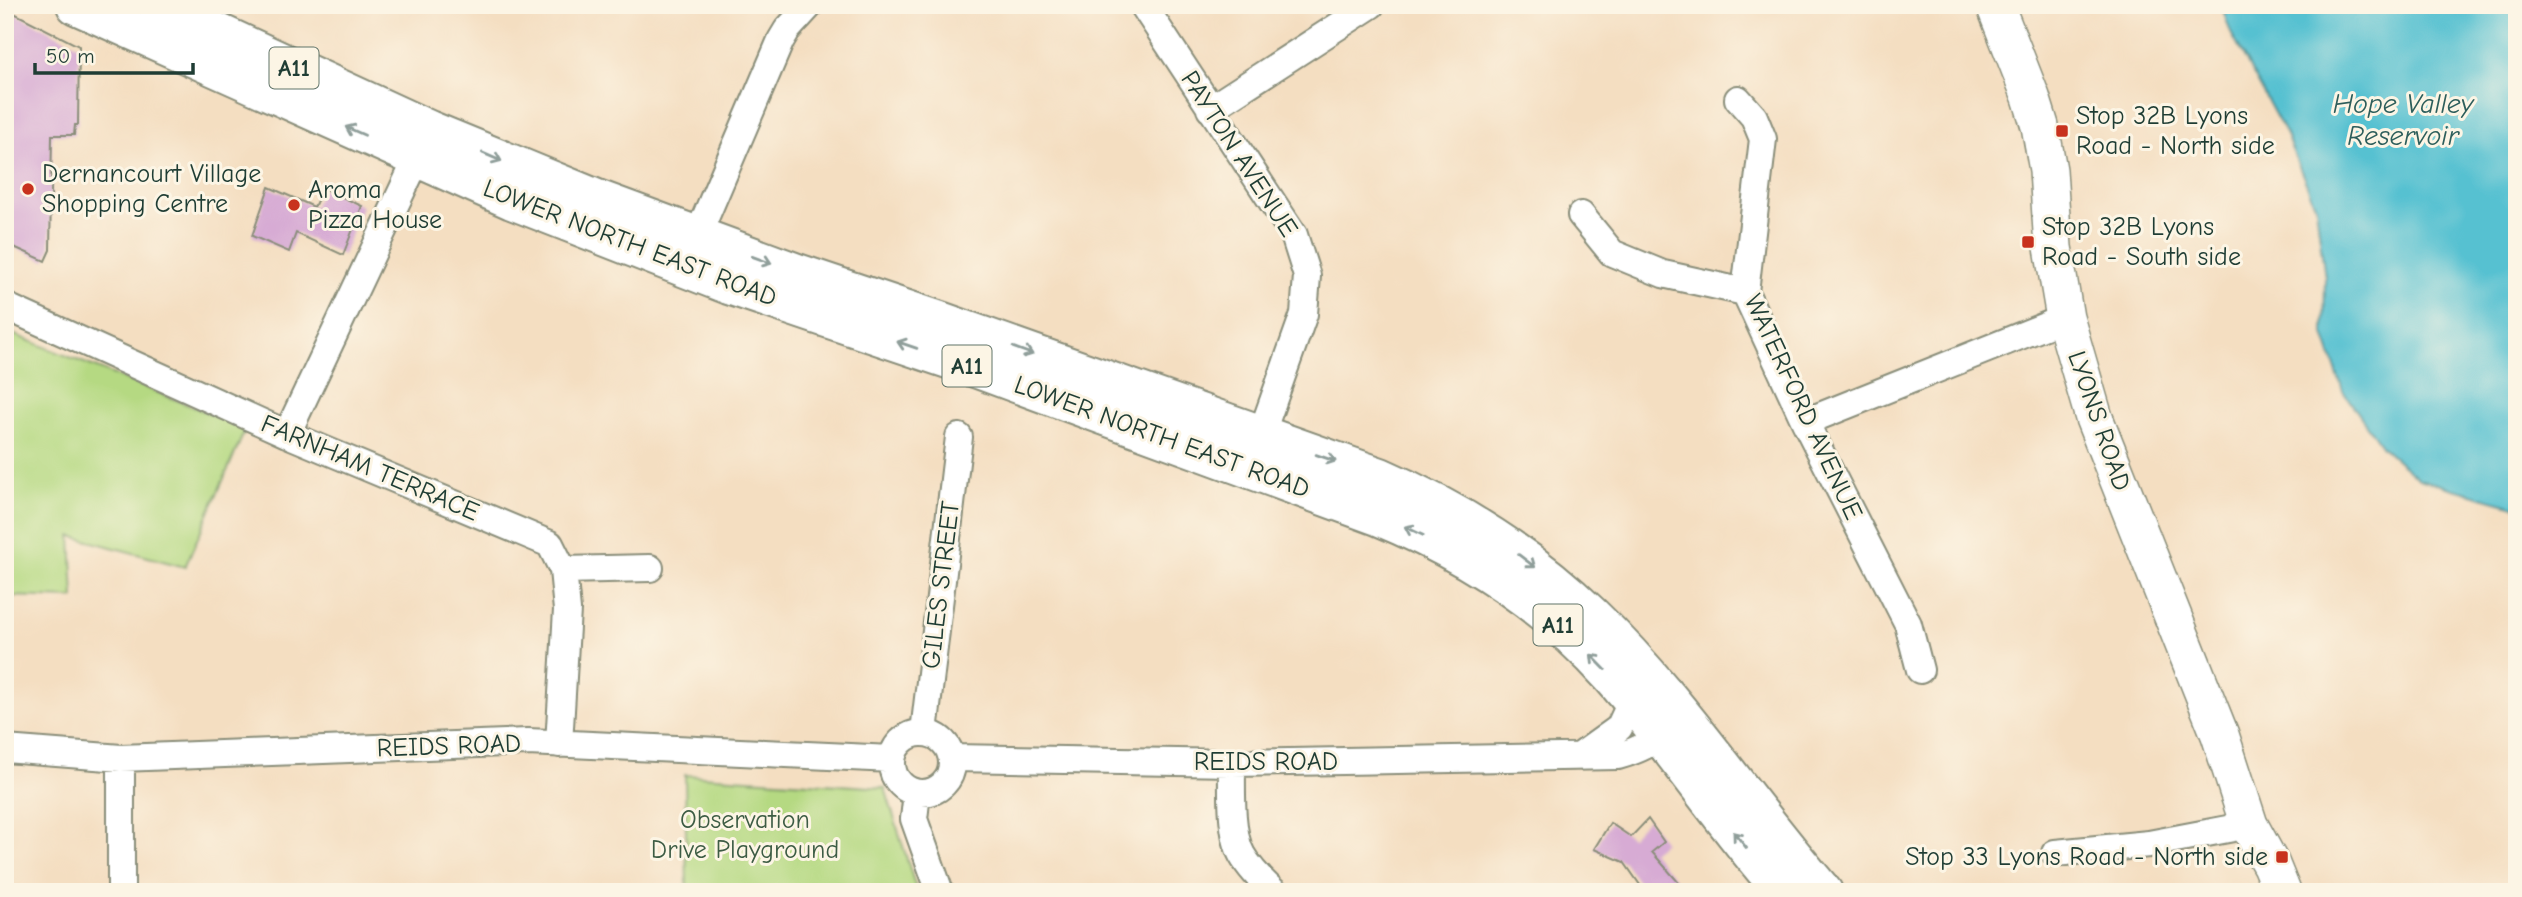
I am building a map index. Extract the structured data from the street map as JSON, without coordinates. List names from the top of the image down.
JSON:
{
  "streets": {
    "main road": ["A11", "LOWER NORTH EAST ROAD"],
    "street": [
      "PAYTON AVENUE",
      "WATERFORD AVENUE",
      "LYONS ROAD",
      "FARNHAM TERRACE",
      "GILES STREET",
      "REIDS ROAD"
    ]
  },
  "crossings": [
    ["PAYTON AVENUE", "LOWER NORTH EAST ROAD"],
    ["LOWER NORTH EAST ROAD", "REIDS ROAD"],
    ["FARNHAM TERRACE", "REIDS ROAD"],
    ["GILES STREET", "REIDS ROAD"]
  ],
  "water": ["Hope Valley Reservoir"],
  "parks": ["Observation Drive Playground"],
  "places": {
    "transit": ["Stop 32B Lyons Road - North side", "Stop 32B Lyons Road - South side", "Stop 33 Lyons Road - North side"],
    "other": ["Dernancourt Village Shopping Centre", "Aroma Pizza House"]
  },
  "scale_bar": "50 m"
}
